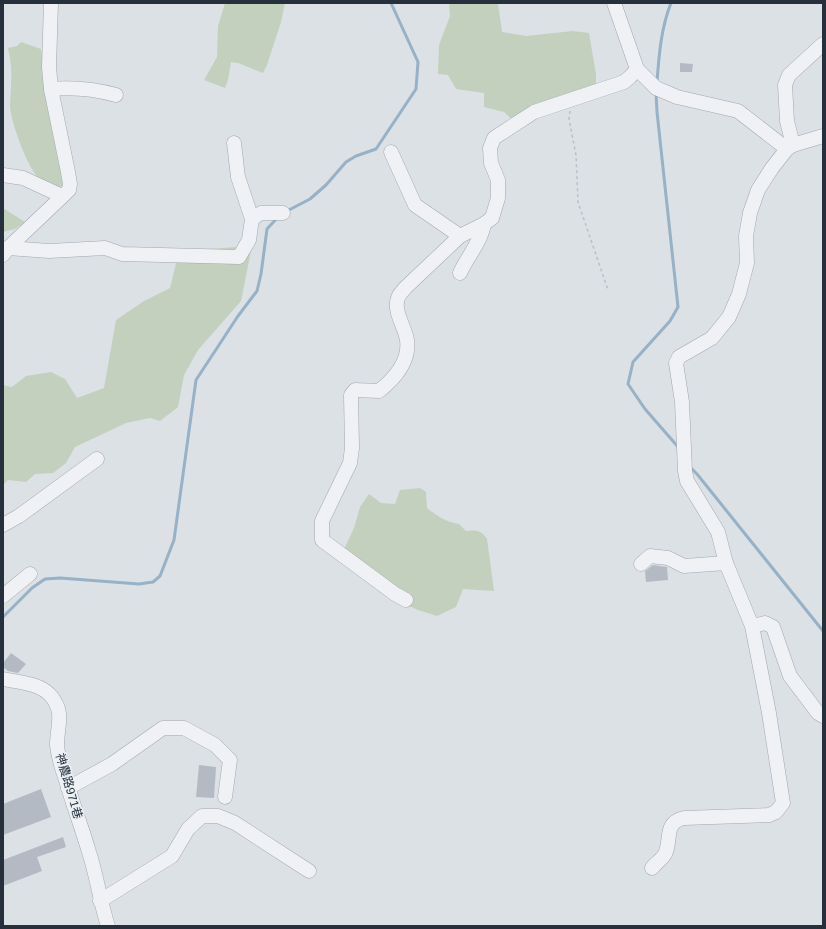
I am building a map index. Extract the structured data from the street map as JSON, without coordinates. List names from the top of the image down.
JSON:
{
  "streets": {
    "street": ["神農路971巷"]
  }
}
